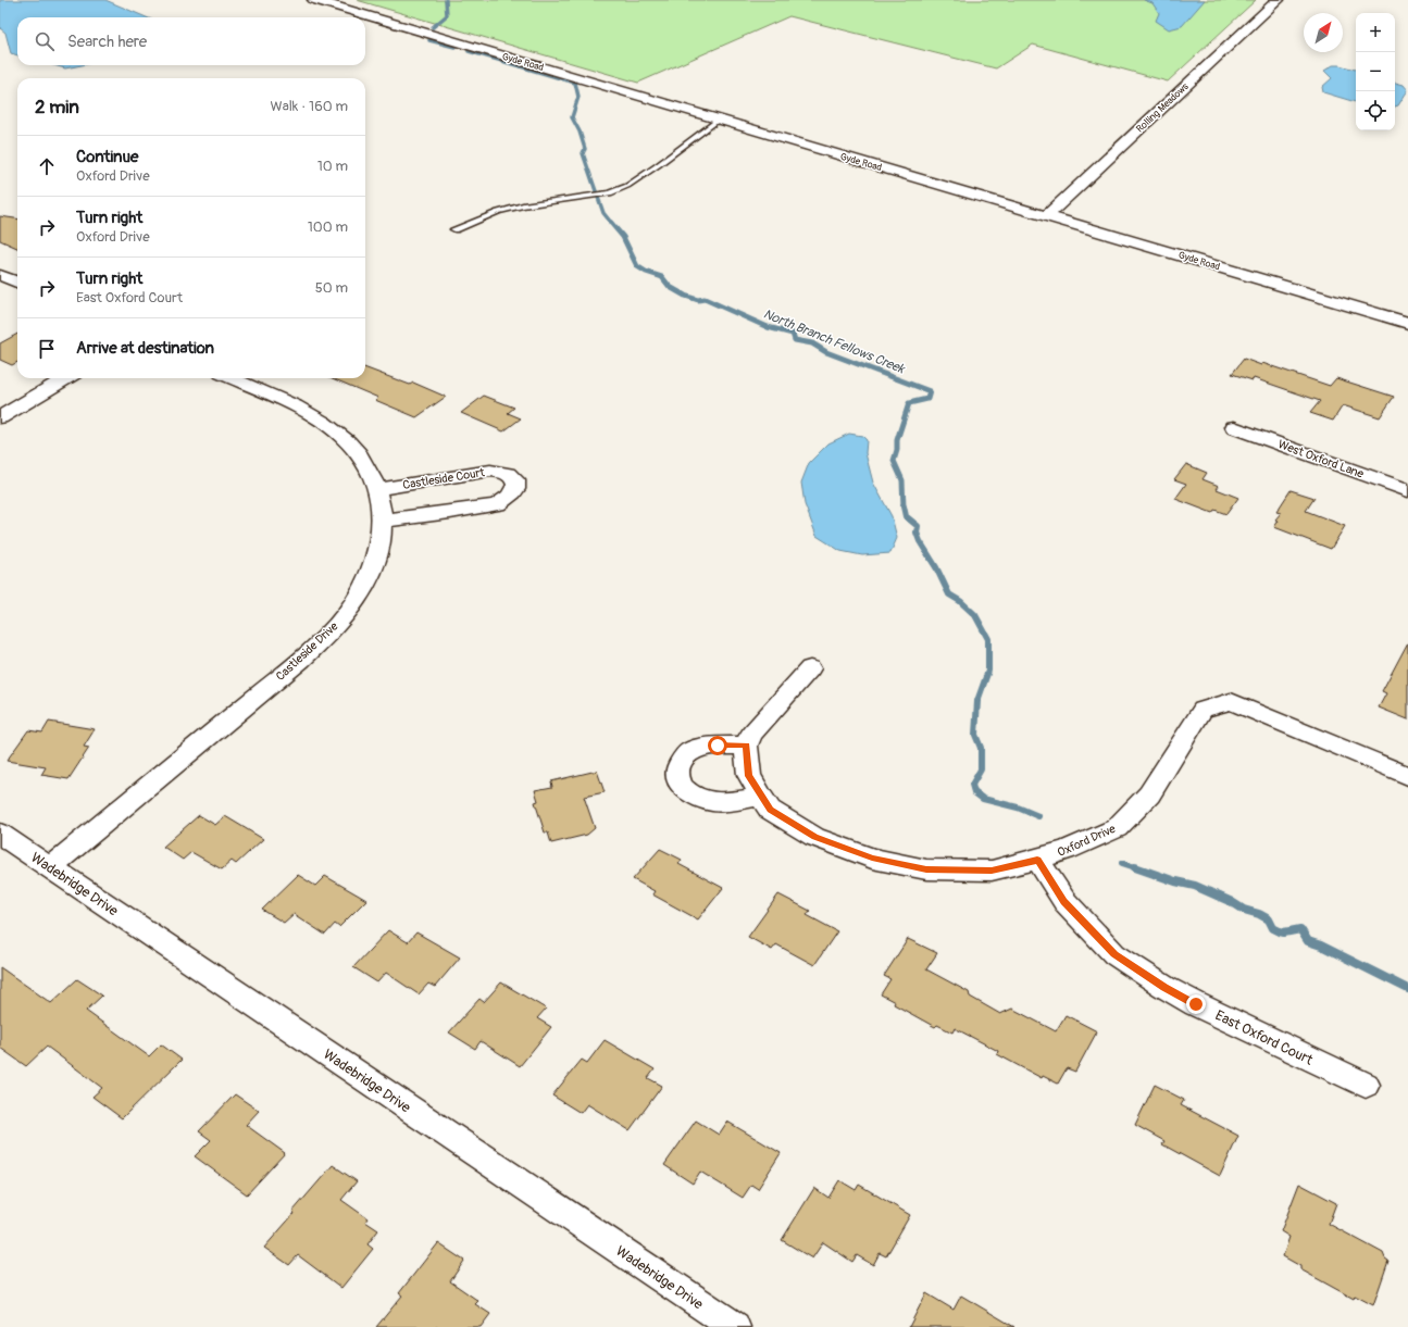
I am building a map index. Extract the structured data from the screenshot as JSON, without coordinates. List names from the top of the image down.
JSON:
{
  "streets": {
    "street": [
      "Gyde Road",
      "Rolling Meadows",
      "West Oxford Lane",
      "Castleside Court",
      "Castleside Drive",
      "Oxford Drive",
      "Wadebridge Drive",
      "East Oxford Court"
    ]
  },
  "crossings": [
    ["Gyde Road", "Rolling Meadows"],
    ["Castleside Court", "Castleside Drive"],
    ["Castleside Drive", "Wadebridge Drive"],
    ["Oxford Drive", "East Oxford Court"]
  ],
  "water": ["North Branch Fellows Creek"],
  "north": "top right",
  "page": {
    "map_buttons": ["+", "−"],
    "search": "Search here",
    "heading": ["2 min", "Walk · 160 m"],
    "list": [
      ["Continue", "Oxford Drive", "10 m"],
      ["Turn right", "Oxford Drive", "100 m"],
      ["Turn right", "East Oxford Court", "50 m"],
      "Arrive at destination"
    ]
  }
}
